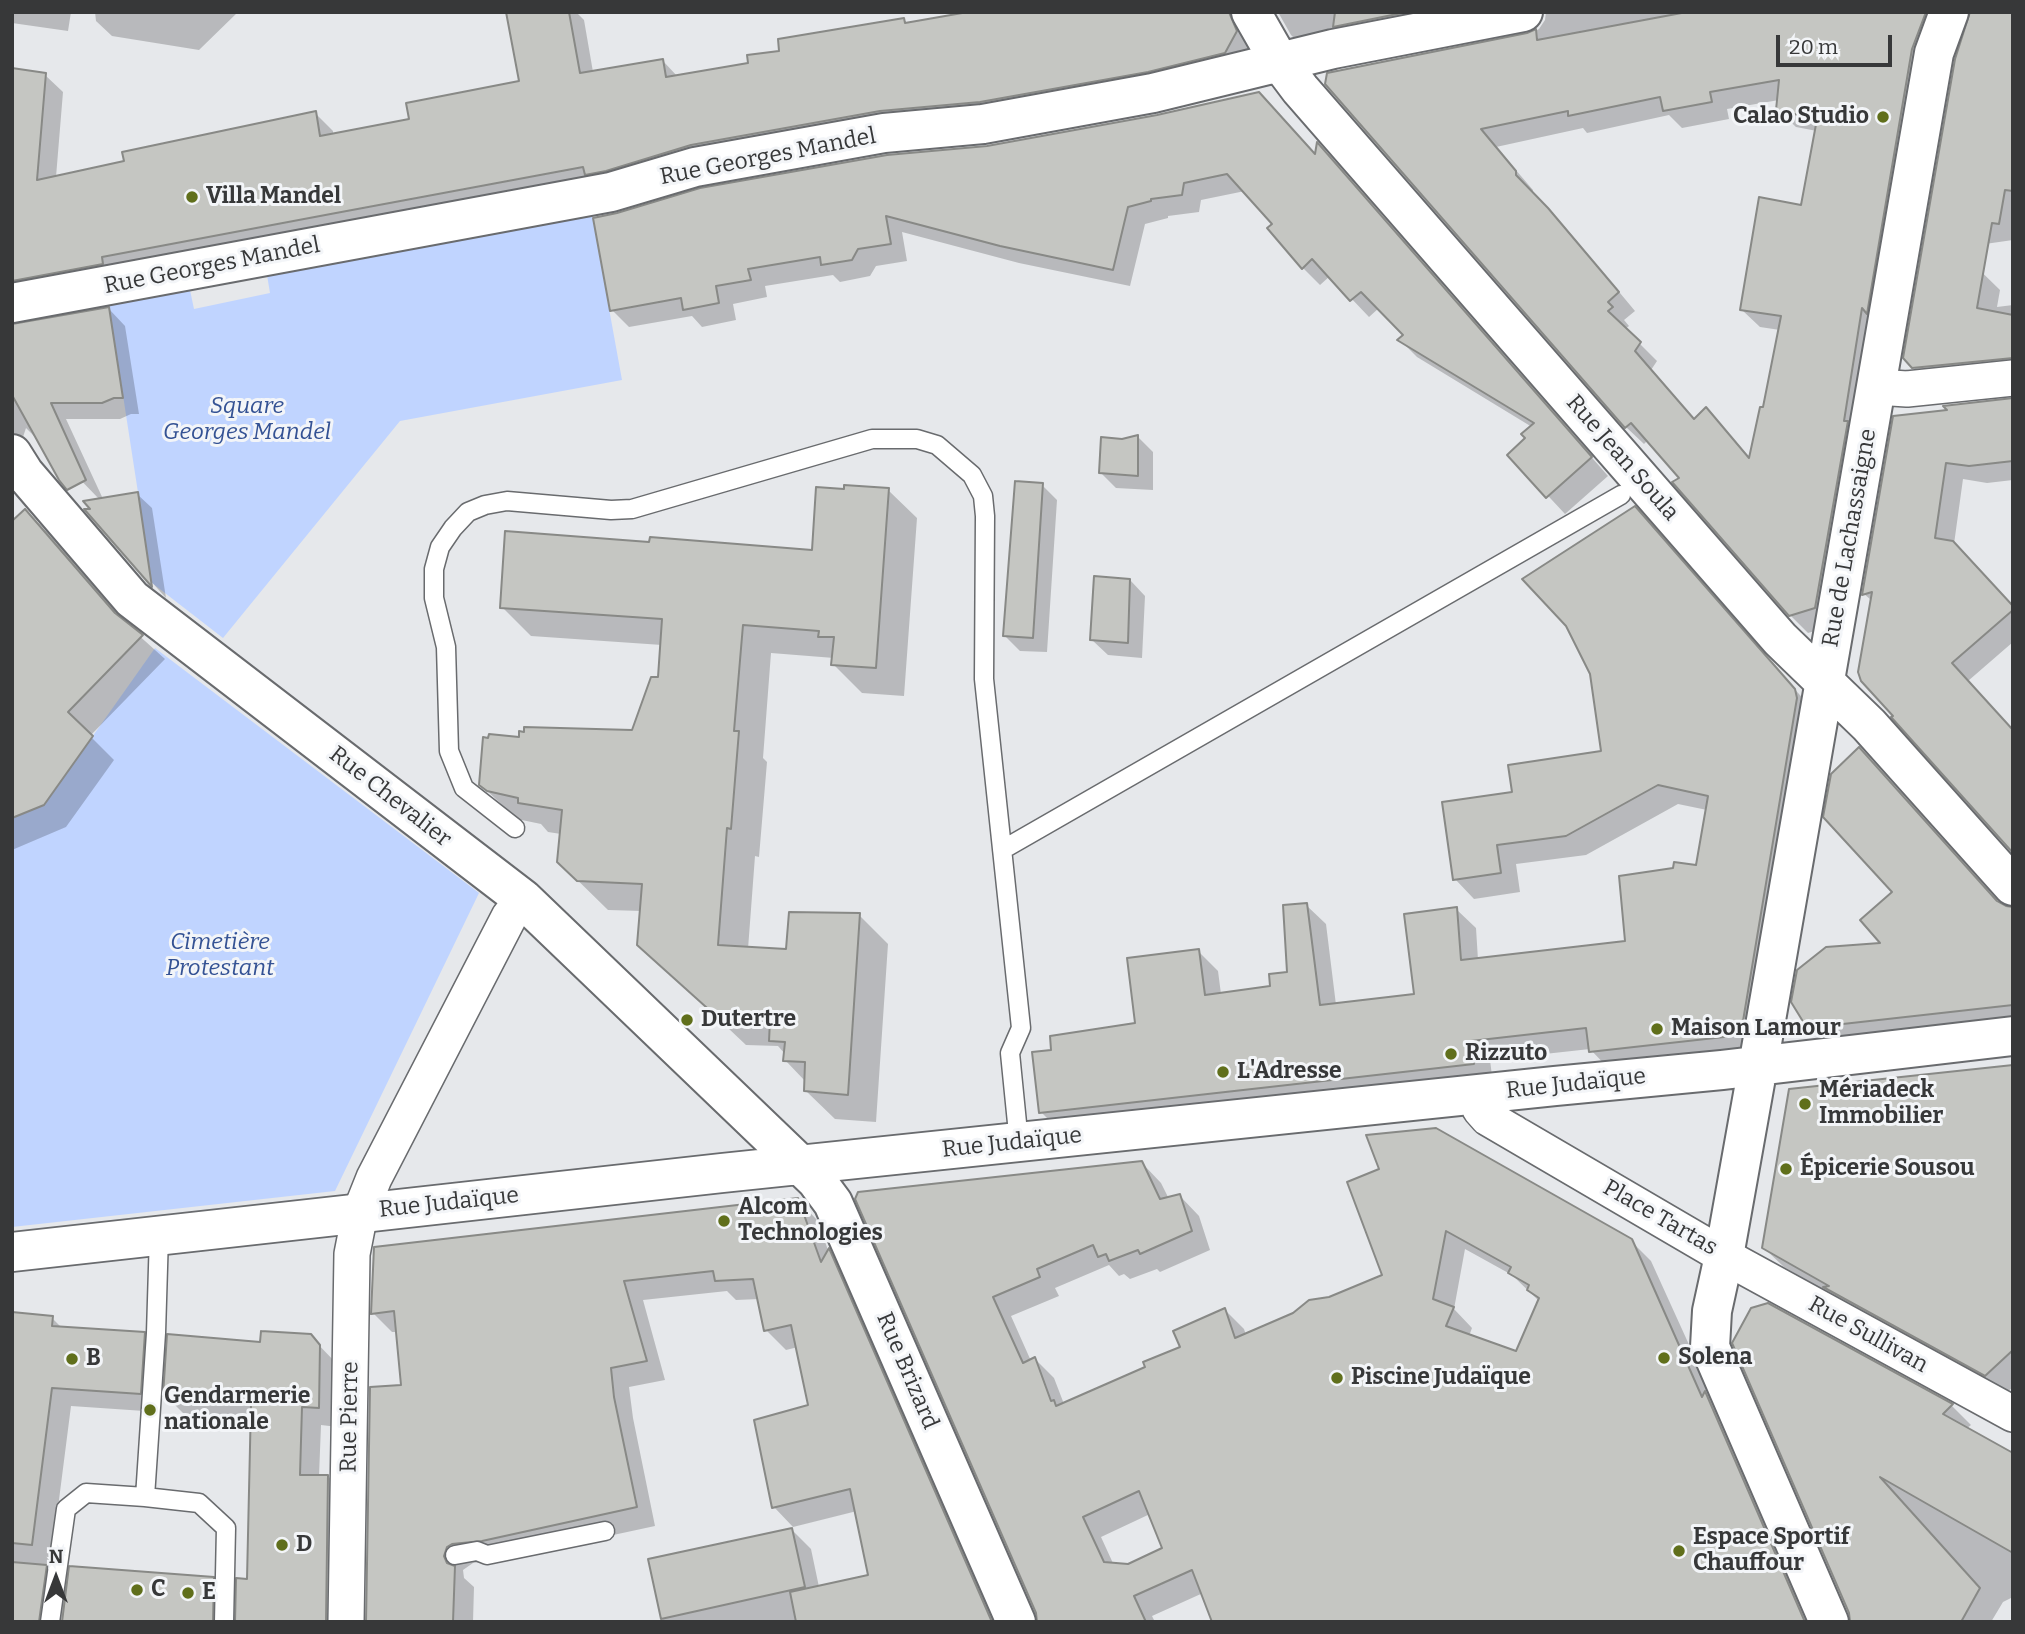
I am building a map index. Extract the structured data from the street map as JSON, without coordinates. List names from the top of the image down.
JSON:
{
  "streets": {
    "street": [
      "Rue Georges Mandel",
      "Rue Jean Soula",
      "Rue de Lachassaigne",
      "Rue Chevalier",
      "Rue Judaïque",
      "Place Tartas",
      "Rue Sullivan",
      "Rue Brizard",
      "Rue Pierre"
    ]
  },
  "crossings": [
    ["Rue Georges Mandel", "Rue Jean Soula"],
    ["Rue Jean Soula", "Rue de Lachassaigne"],
    ["Rue de Lachassaigne", "Rue Judaïque"],
    ["Rue de Lachassaigne", "Place Tartas"],
    ["Rue Chevalier", "Rue Brizard"],
    ["Rue Chevalier", "Rue Pierre"],
    ["Rue Judaïque", "Place Tartas"],
    ["Rue Judaïque", "Rue Brizard"],
    ["Rue Judaïque", "Rue Pierre"],
    ["Place Tartas", "Rue Sullivan"]
  ],
  "parks": ["Square Georges Mandel", "Cimetière Protestant"],
  "places": [
    "Calao Studio",
    "Villa Mandel",
    "Dutertre",
    "Maison Lamour",
    "Rizzuto",
    "L'Adresse",
    "Mériadeck Immobilier",
    "Épicerie Sousou",
    "Alcom Technologies",
    "Solena",
    "B",
    "Piscine Judaïque",
    "Gendarmerie nationale",
    "D",
    "Espace Sportif Chauffour",
    "C",
    "E"
  ],
  "scale_bar": "20 m",
  "north": "top"
}
